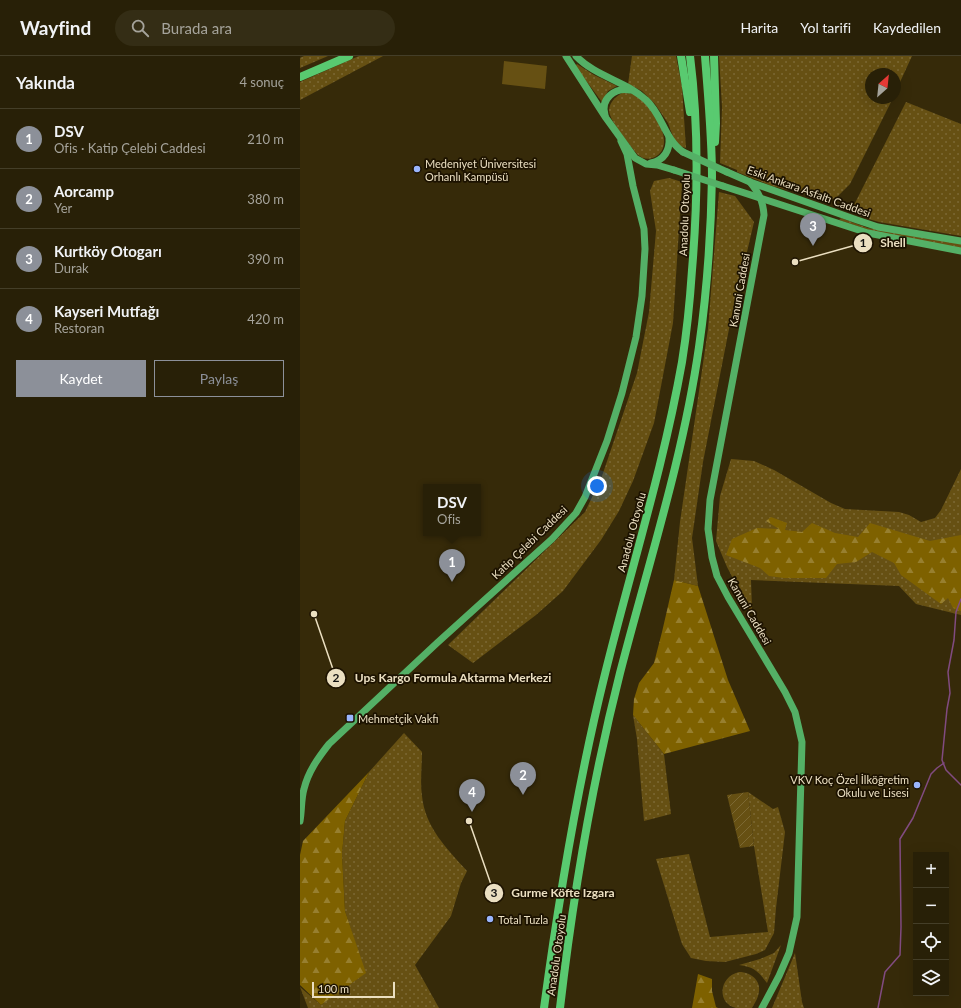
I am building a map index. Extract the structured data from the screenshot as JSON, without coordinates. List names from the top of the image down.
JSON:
{
  "streets": {
    "highway": ["Anadolu Otoyolu"],
    "main road": ["Eski Ankara Asfaltı Caddesi", "Kanuni Caddesi", "Katip Çelebi Caddesi"]
  },
  "crossings": [
    ["Eski Ankara Asfaltı Caddesi", "Kanuni Caddesi"],
    ["Eski Ankara Asfaltı Caddesi", "Katip Çelebi Caddesi"]
  ],
  "places": {
    "other": [
      "Medeniyet Üniversitesi Orhanlı Kampüsü",
      "Shell",
      "Ups Kargo Formula Aktarma Merkezi",
      "VKV Koç Özel İlköğretim Okulu ve Lisesi",
      "Gurme Köfte Izgara",
      "Total Tuzla"
    ],
    "transit": ["Mehmetçik Vakfı"]
  },
  "scale_bar": "100 m",
  "north": "top right",
  "page": {
    "header": "Wayfind",
    "search": "Burada ara",
    "nav": ["Harita", "Yol tarifi", "Kaydedilen"],
    "heading": ["Yakında", "4 sonuç"],
    "list": [
      {
        "mark": "1",
        "name": "DSV",
        "note": "Ofis · Katip Çelebi Caddesi",
        "value": "210 m"
      },
      {
        "mark": "2",
        "name": "Aorcamp",
        "note": "Yer",
        "value": "380 m"
      },
      {
        "mark": "3",
        "name": "Kurtköy Otogarı",
        "note": "Durak",
        "value": "390 m"
      },
      {
        "mark": "4",
        "name": "Kayseri Mutfağı",
        "note": "Restoran",
        "value": "420 m"
      }
    ],
    "pins": [
      "3",
      "1",
      "2",
      "4"
    ],
    "buttons": ["Kaydet", "Paylaş"],
    "popup": ["DSV", "Ofis"],
    "map_buttons": ["+", "−"],
    "scale": "100 m"
  }
}
